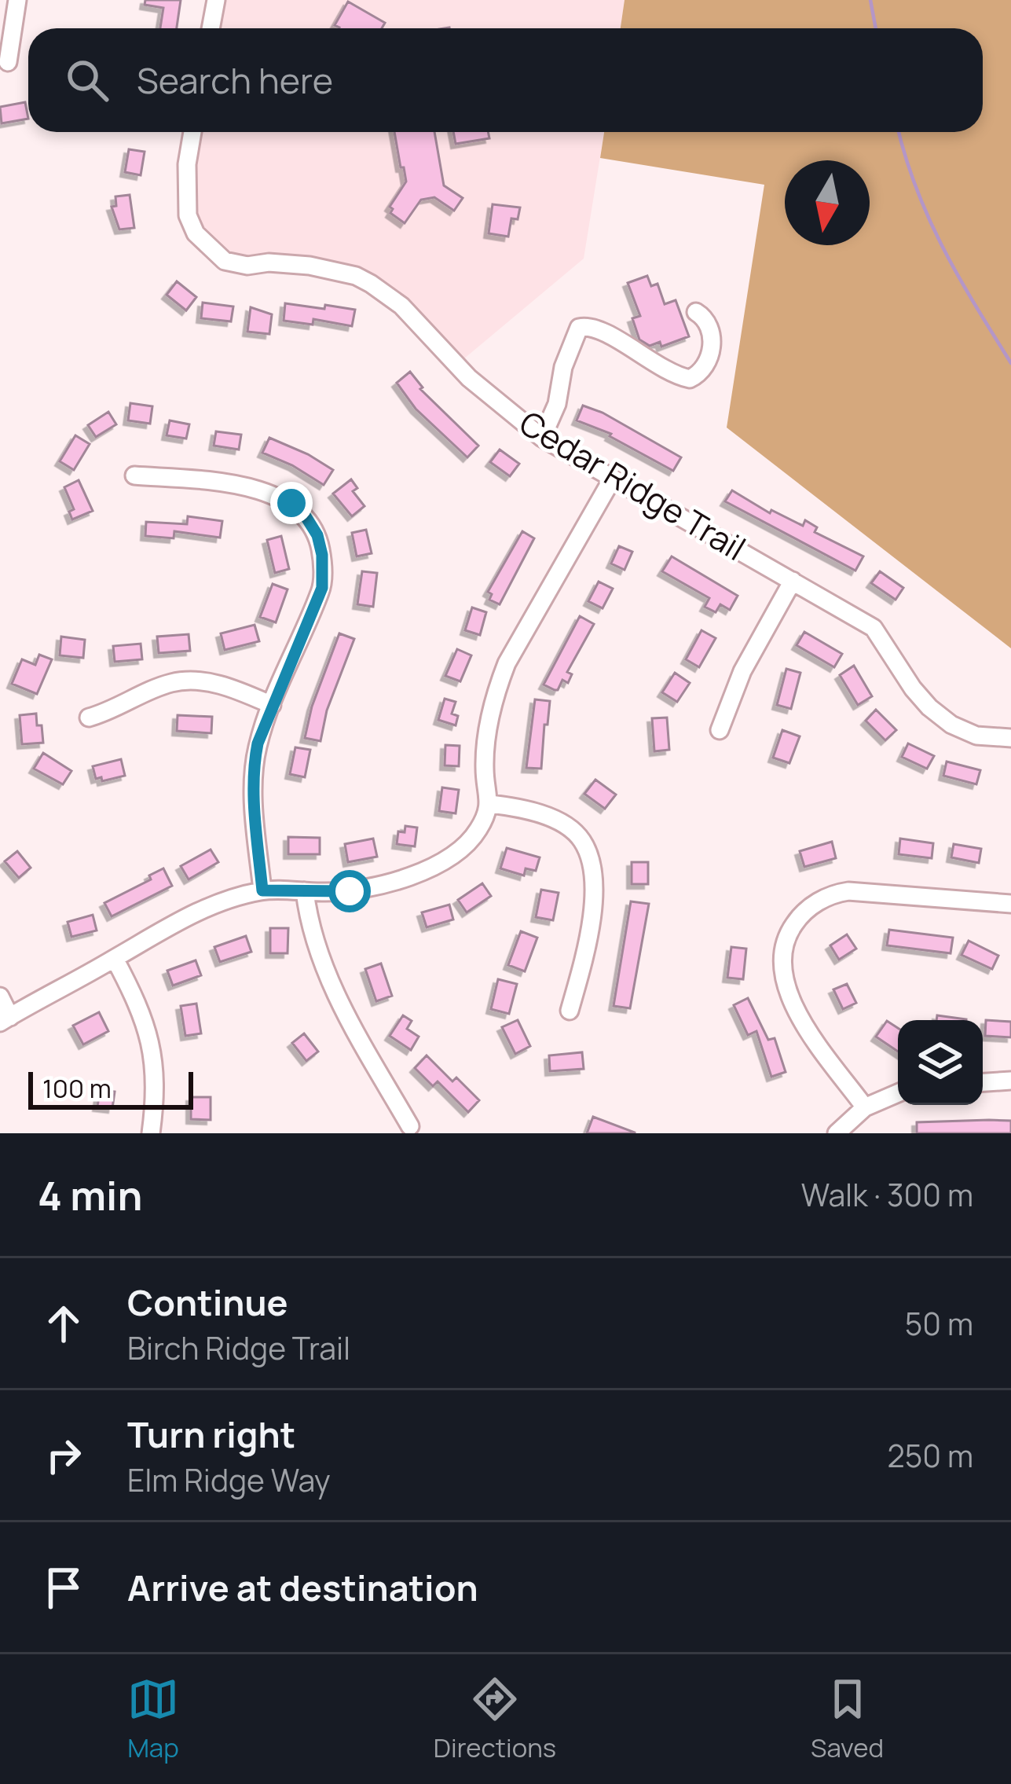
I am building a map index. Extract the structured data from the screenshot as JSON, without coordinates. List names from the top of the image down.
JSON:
{
  "streets": {
    "street": ["Cedar Ridge Trail"]
  },
  "scale_bar": "100 m",
  "north": "bottom",
  "page": {
    "search": "Search here",
    "scale": "100 m",
    "heading": ["4 min", "Walk · 300 m"],
    "list": [
      ["Continue", "Birch Ridge Trail", "50 m"],
      ["Turn right", "Elm Ridge Way", "250 m"],
      "Arrive at destination"
    ],
    "nav": ["Map", "Directions", "Saved"]
  }
}
